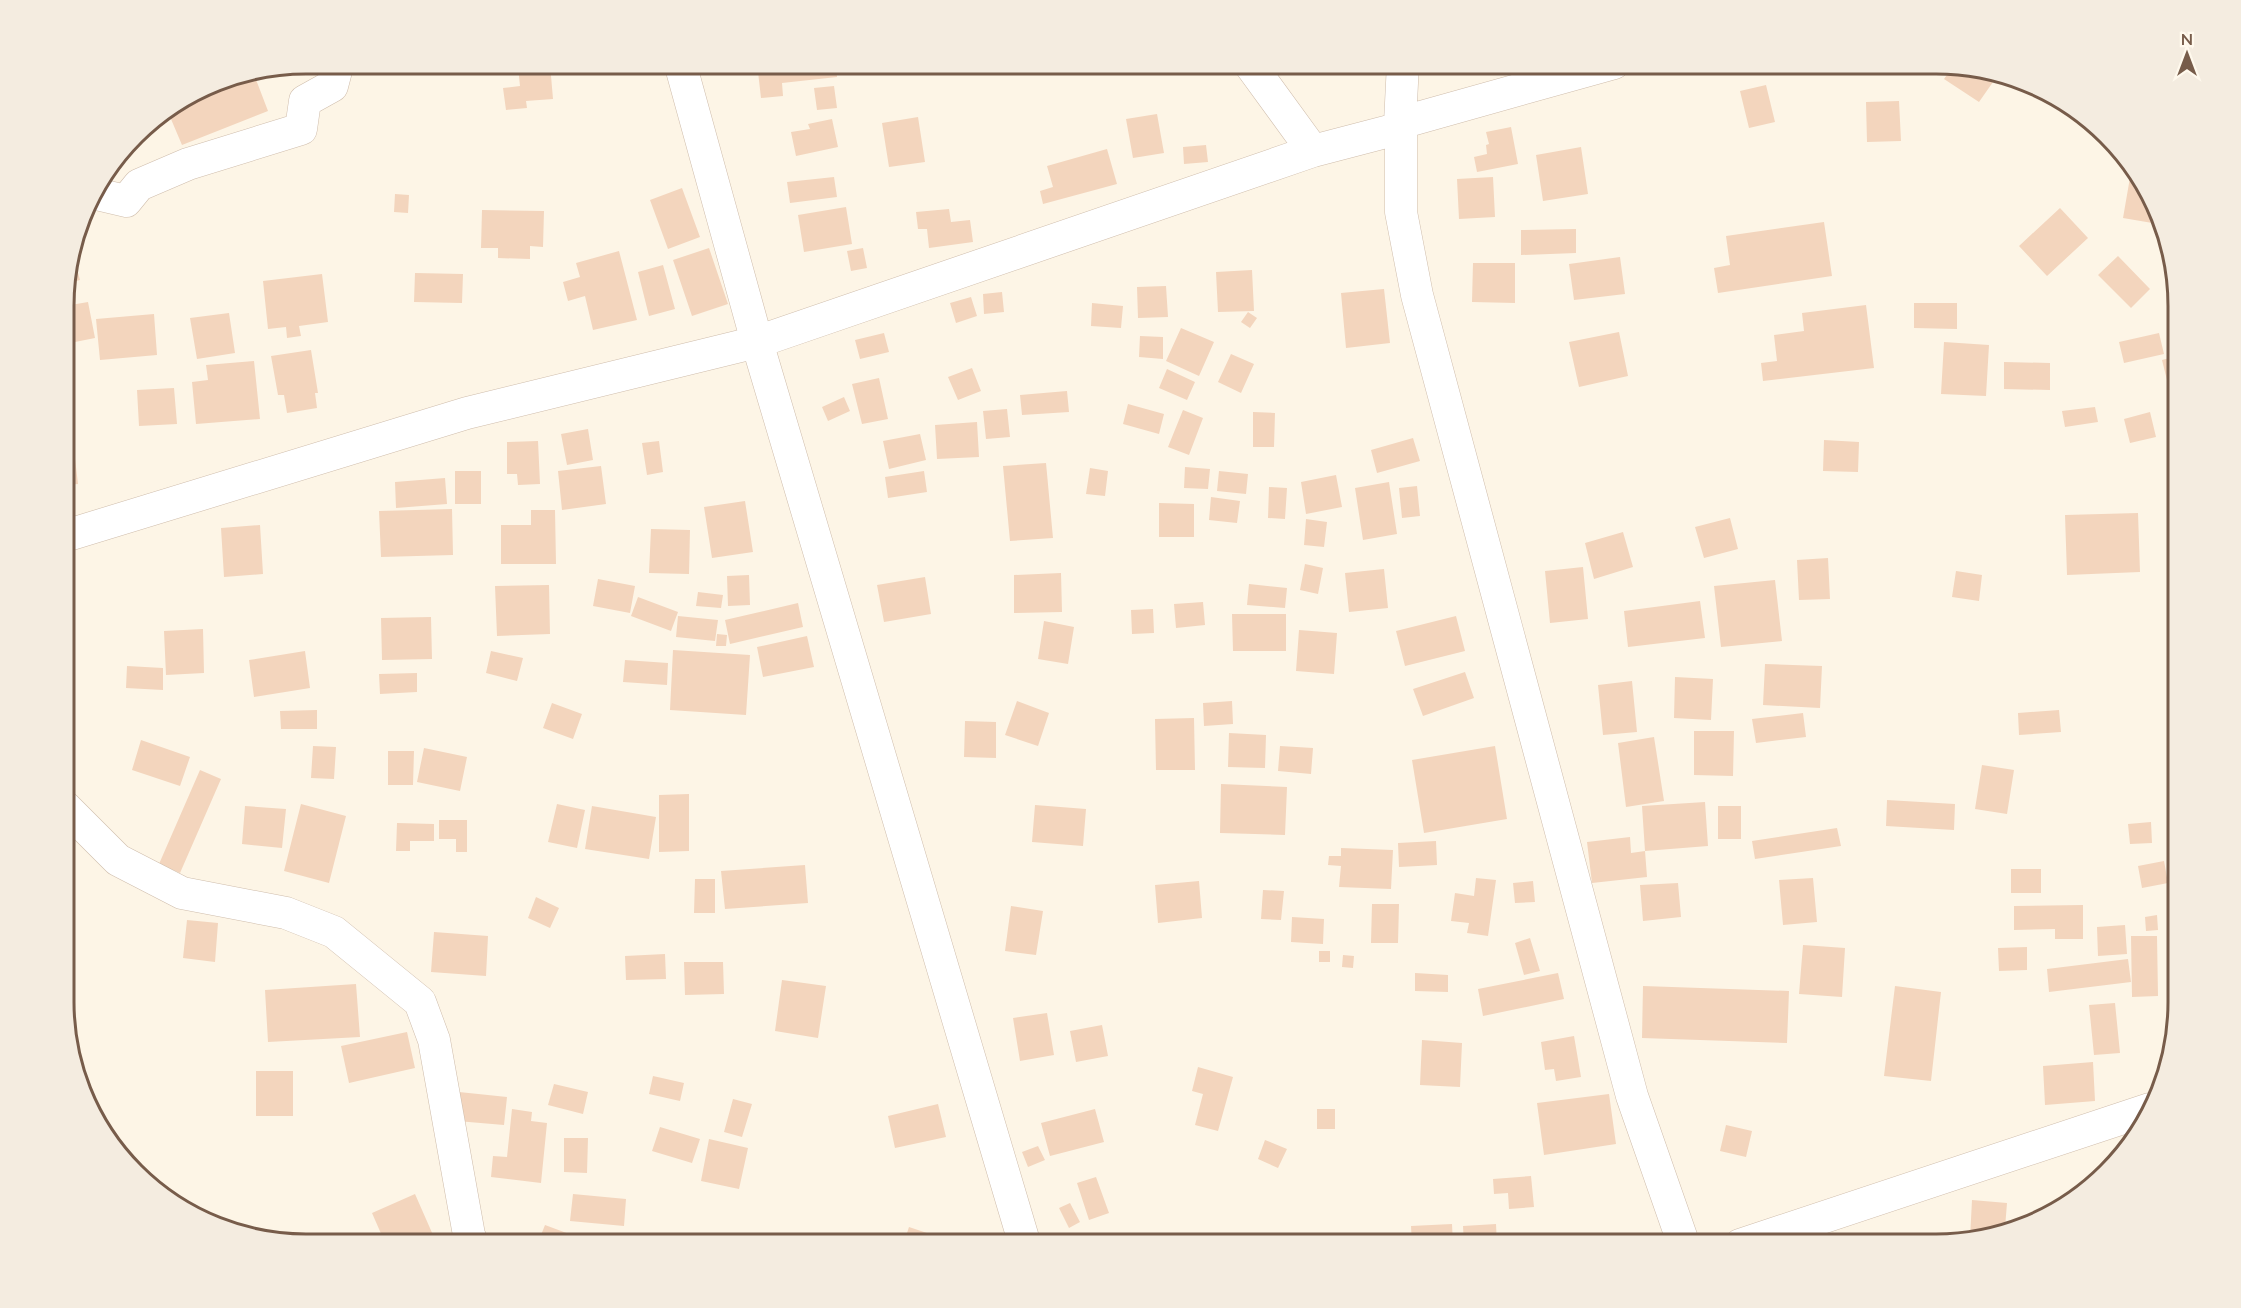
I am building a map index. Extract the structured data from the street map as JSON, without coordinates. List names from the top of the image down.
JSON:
{
  "north": "top"
}
